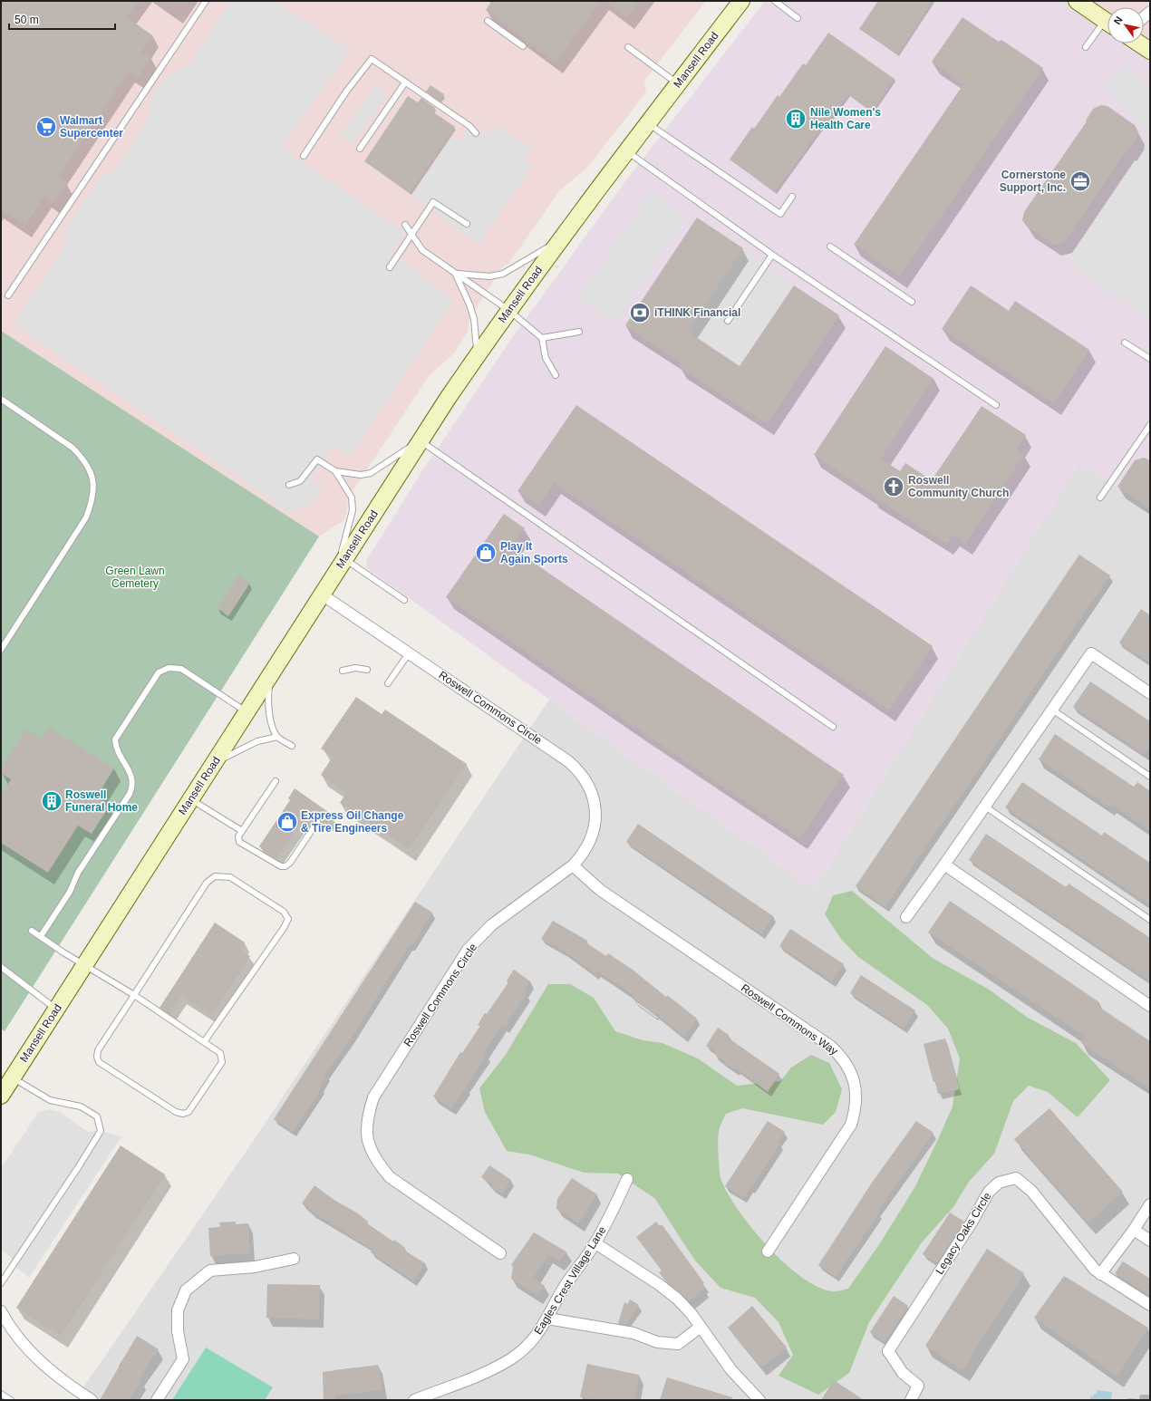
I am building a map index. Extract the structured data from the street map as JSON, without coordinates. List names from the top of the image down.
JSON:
{
  "streets": {
    "main road": ["Mansell Road"],
    "street": [
      "Roswell Commons Circle",
      "Roswell Commons Way",
      "Legacy Oaks Circle",
      "Eagles Crest Village Lane"
    ]
  },
  "crossings": [
    ["Mansell Road", "Roswell Commons Circle"],
    ["Roswell Commons Circle", "Roswell Commons Way"]
  ],
  "parks": ["Green Lawn Cemetery"],
  "places": {
    "building": ["Nile Women's Health Care", "Roswell Funeral Home"],
    "supermarket": ["Walmart Supercenter"],
    "office": ["Cornerstone Support, Inc."],
    "bank": ["iTHINK Financial"],
    "church": ["Roswell Community Church"],
    "shop": ["Play It Again Sports", "Express Oil Change & Tire Engineers"]
  },
  "scale_bar": "50 m",
  "north": "top left"
}
